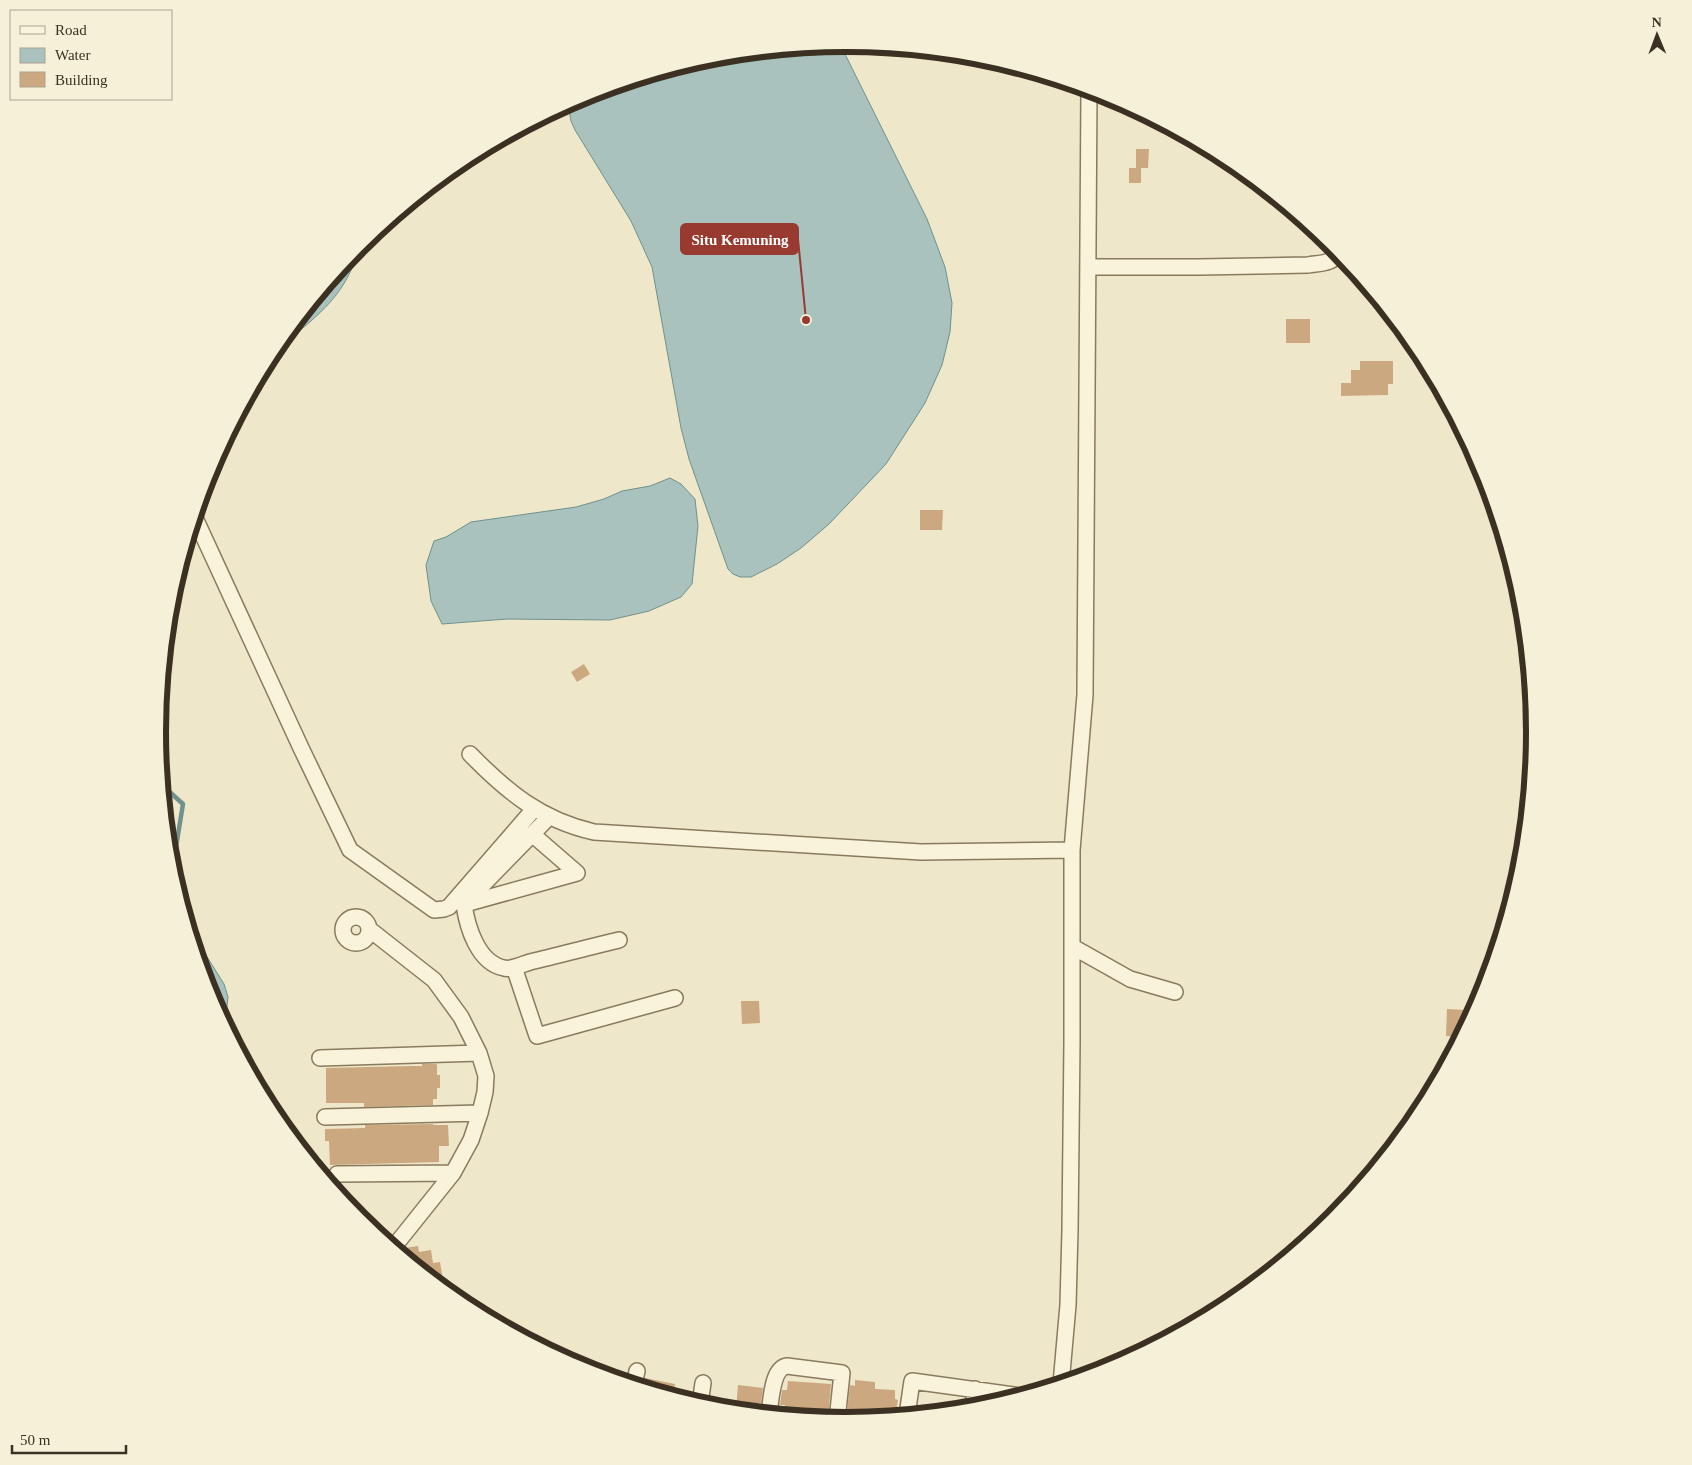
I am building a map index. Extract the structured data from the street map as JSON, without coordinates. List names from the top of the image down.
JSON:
{
  "places": ["Situ Kemuning"],
  "legend": ["Road", "Water", "Building"],
  "scale_bar": "50 m",
  "north": "top"
}
